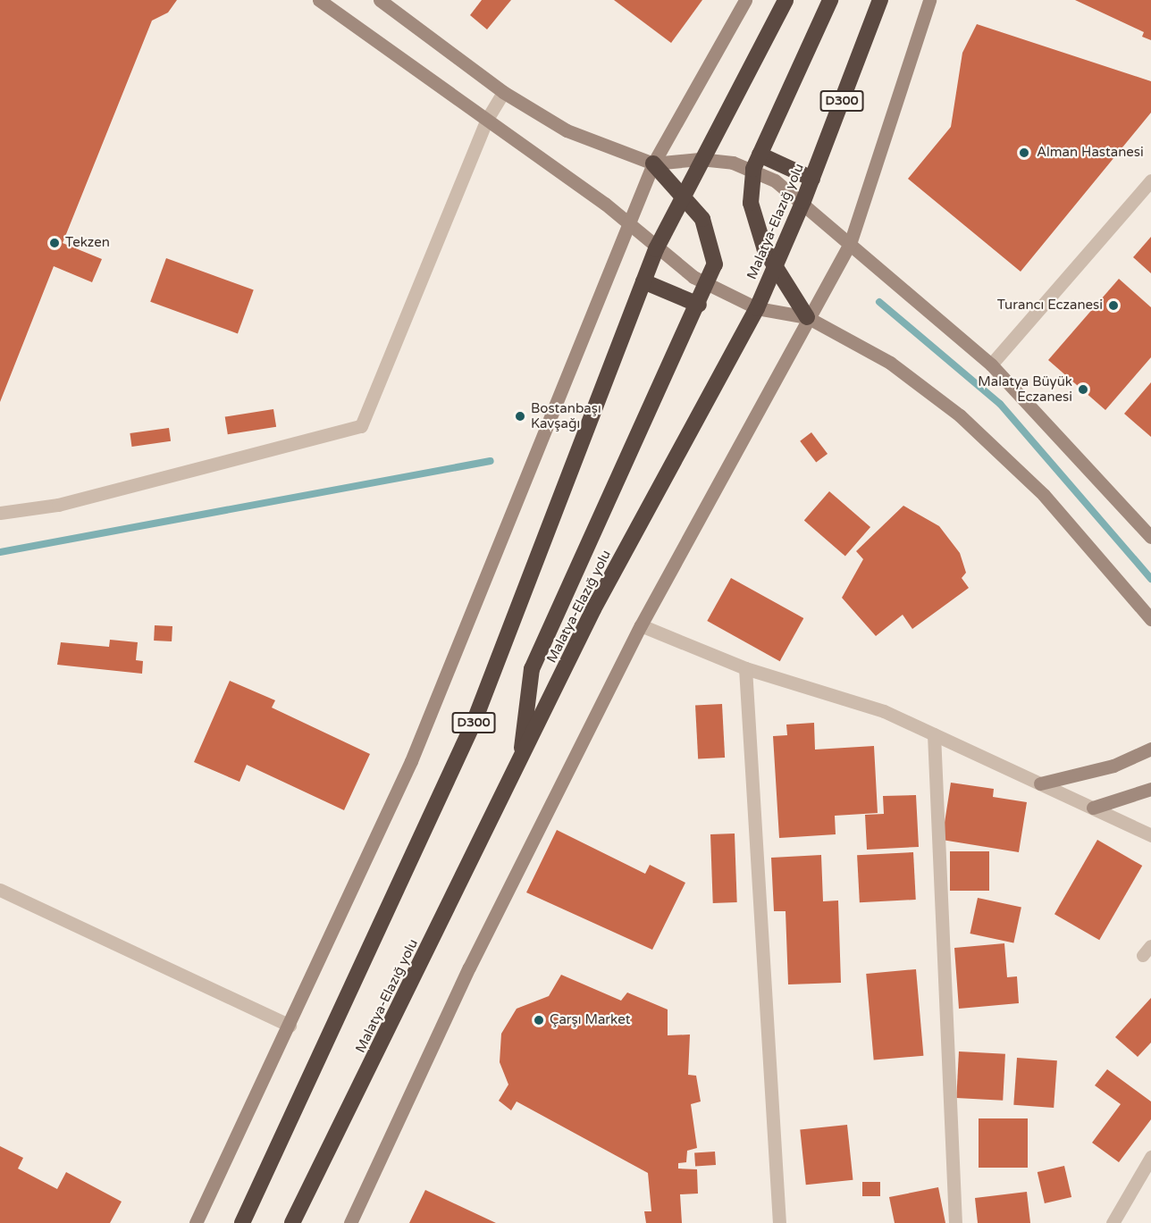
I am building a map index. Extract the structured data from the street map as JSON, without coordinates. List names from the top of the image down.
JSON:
{
  "streets": {
    "highway": ["D300", "Malatya-Elazığ yolu"]
  },
  "places": [
    "Alman Hastanesi",
    "Tekzen",
    "Turancı Eczanesi",
    "Malatya Büyük Eczanesi",
    "Bostanbaşı Kavşağı",
    "Çarşı Market"
  ]
}
